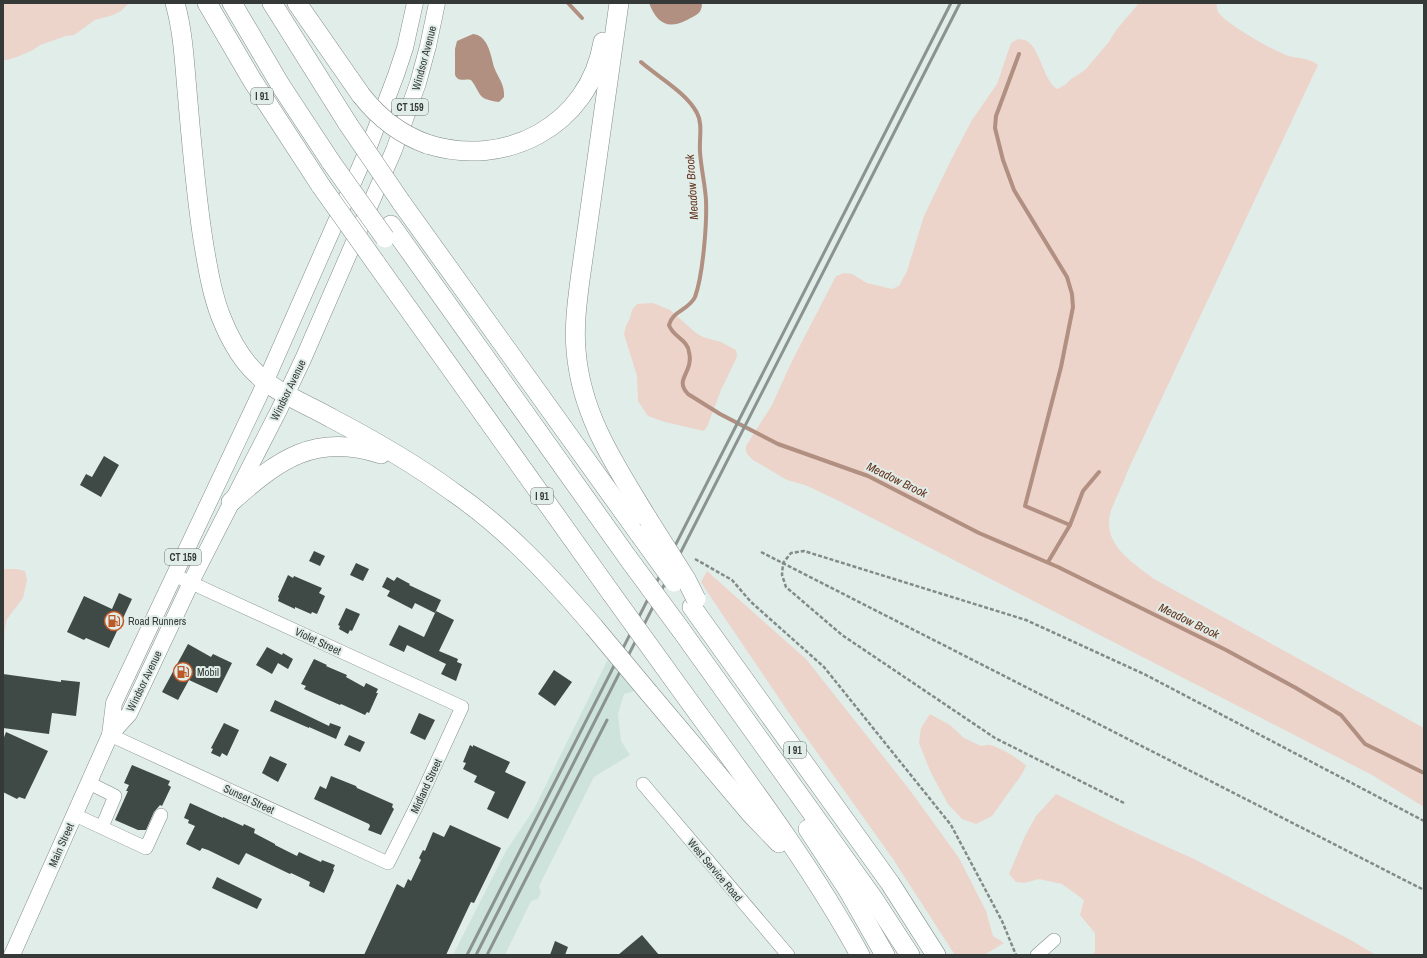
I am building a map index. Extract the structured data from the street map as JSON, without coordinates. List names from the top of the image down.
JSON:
{
  "streets": {
    "highway": ["I 91"],
    "main road": ["Windsor Avenue", "CT 159", "Main Street"],
    "street": [
      "Violet Street",
      "Midland Street",
      "Sunset Street",
      "West Service Road"
    ]
  },
  "crossings": [
    ["Windsor Avenue", "Violet Street"],
    ["Windsor Avenue", "Sunset Street"],
    ["Windsor Avenue", "Main Street"],
    ["Violet Street", "Midland Street"],
    ["Midland Street", "Sunset Street"],
    ["Sunset Street", "Main Street"]
  ],
  "water": ["Meadow Brook"],
  "places": {
    "fuel station": ["Road Runners", "Mobil"]
  }
}
